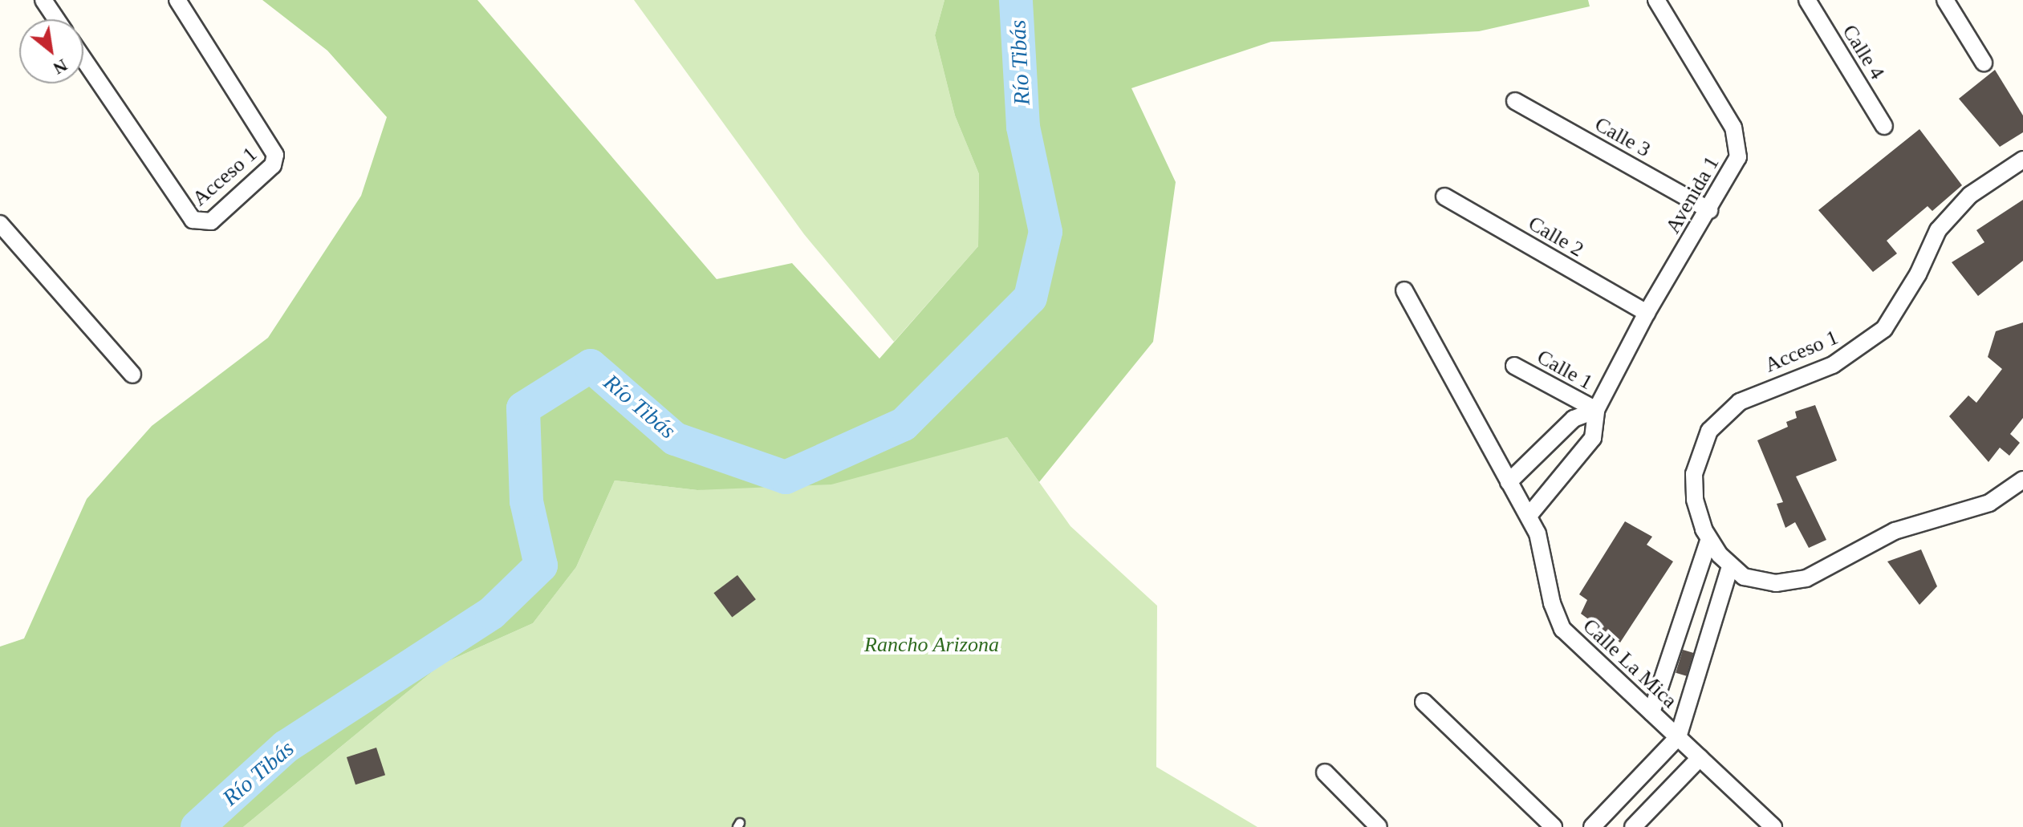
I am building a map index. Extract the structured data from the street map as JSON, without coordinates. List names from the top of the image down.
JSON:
{
  "streets": {
    "street": [
      "Calle 4",
      "Calle 3",
      "Acceso 1",
      "Avenida 1",
      "Calle 2",
      "Calle 1",
      "Calle La Mica"
    ]
  },
  "crossings": [
    ["Calle 3", "Avenida 1"],
    ["Avenida 1", "Calle 2"],
    ["Avenida 1", "Calle 1"],
    ["Avenida 1", "Calle La Mica"]
  ],
  "water": ["Río Tibás"],
  "parks": ["Rancho Arizona"],
  "north": "bottom right"
}
